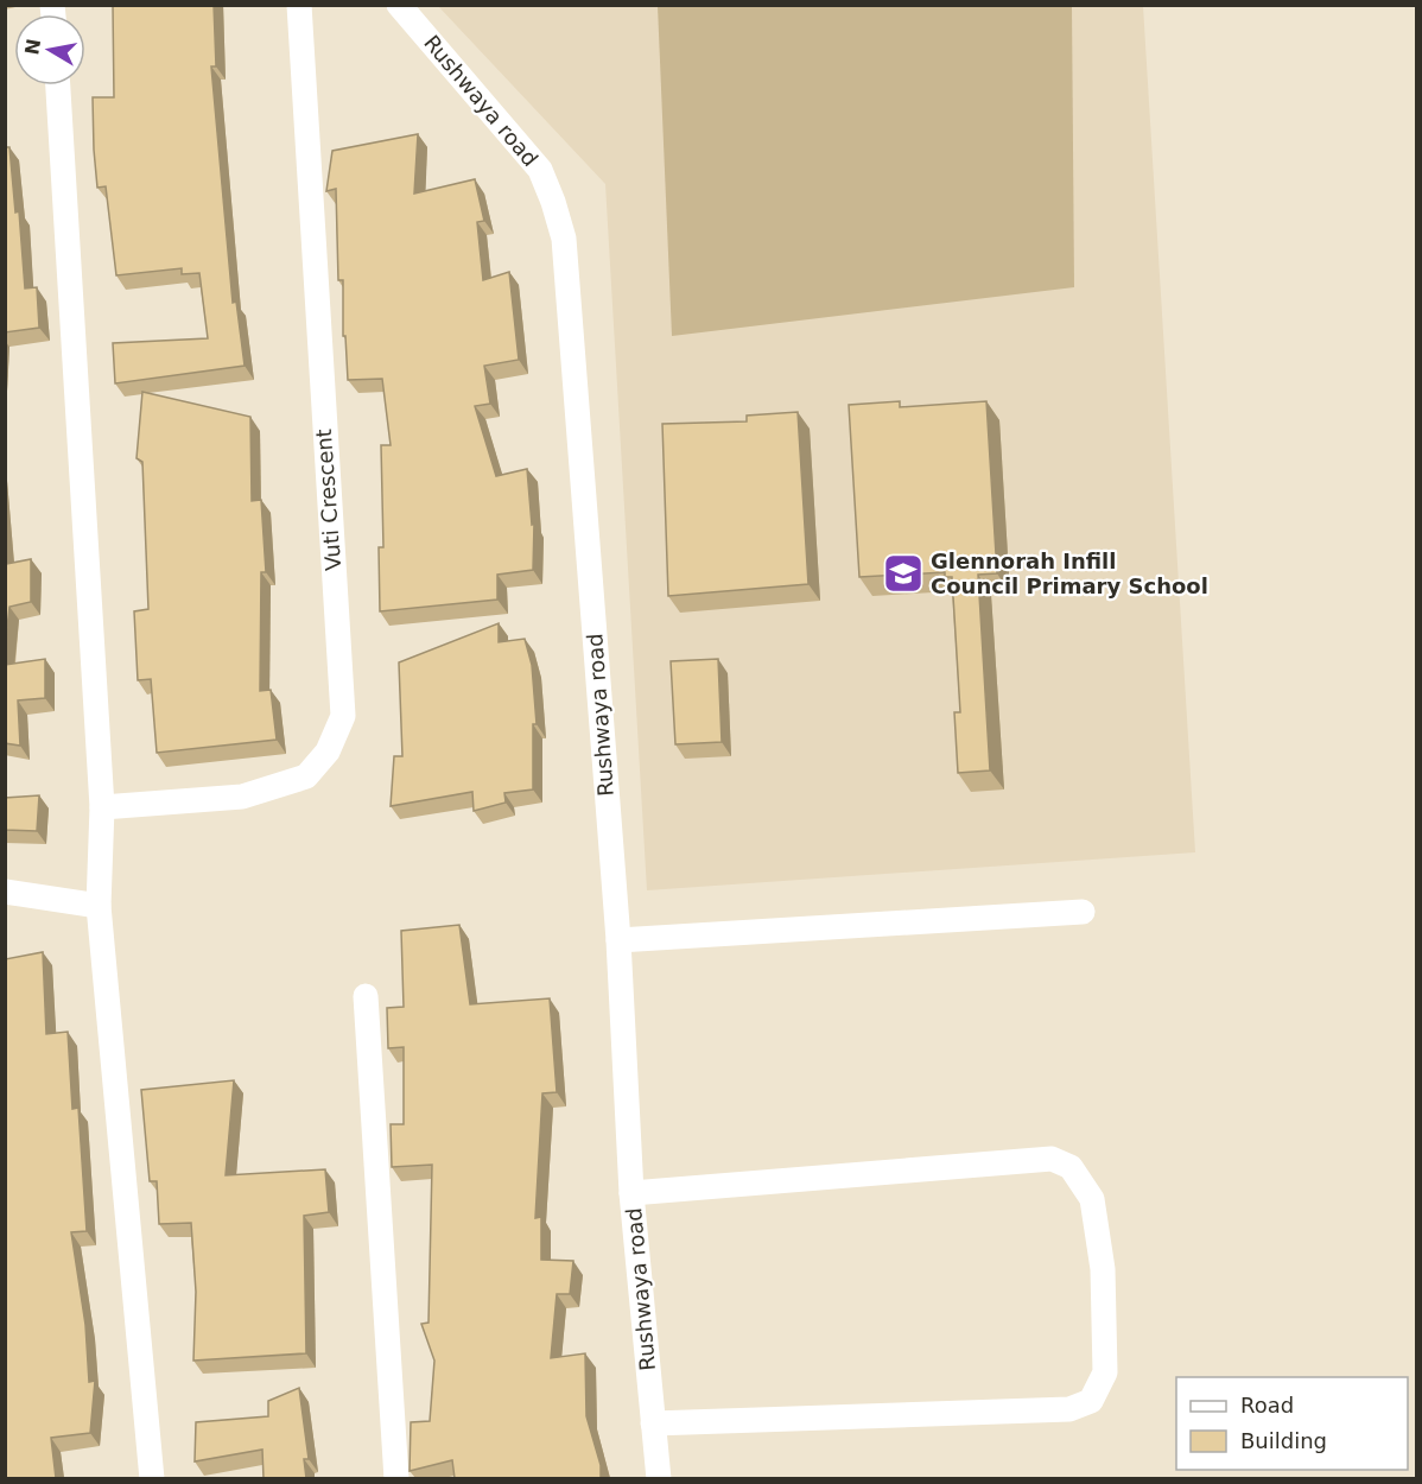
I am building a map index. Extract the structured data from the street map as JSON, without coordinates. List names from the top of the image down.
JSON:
{
  "streets": {
    "street": ["Rushwaya road", "Vuti Crescent"]
  },
  "places": {
    "school or university": ["Glennorah Infill Council Primary School"]
  },
  "legend": ["Road", "Building"],
  "north": "left"
}
